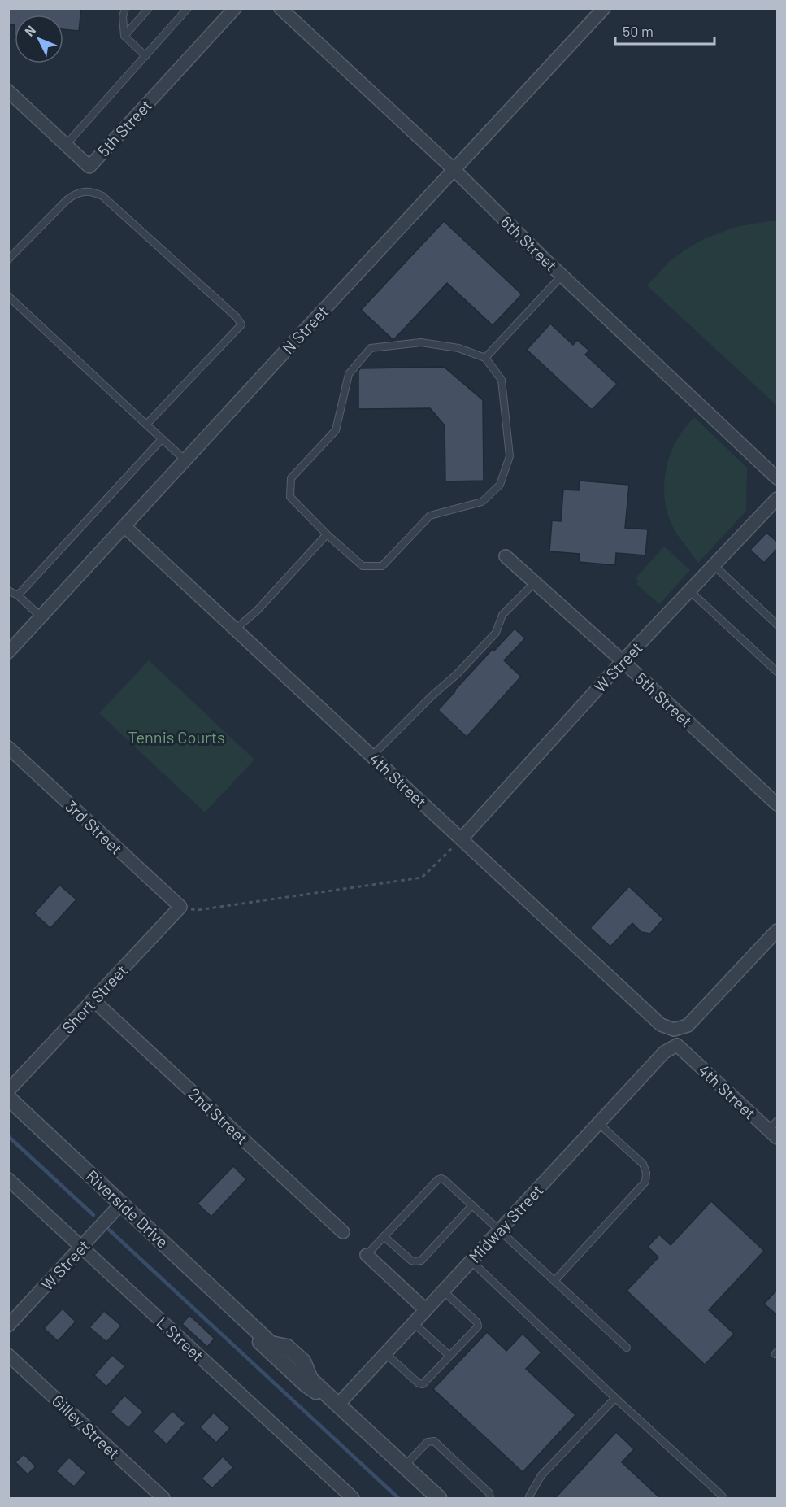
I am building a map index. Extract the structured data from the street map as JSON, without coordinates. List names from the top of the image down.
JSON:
{
  "streets": {
    "street": [
      "5th Street",
      "6th Street",
      "N Street",
      "W Street",
      "4th Street",
      "3rd Street",
      "Short Street",
      "2nd Street",
      "Riverside Drive",
      "Midway Street",
      "L Street",
      "Gilley Street"
    ]
  },
  "crossings": [
    ["5th Street", "W Street"],
    ["6th Street", "N Street"],
    ["N Street", "4th Street"],
    ["W Street", "4th Street"],
    ["W Street", "Riverside Drive"],
    ["W Street", "L Street"],
    ["4th Street", "Midway Street"],
    ["3rd Street", "Short Street"],
    ["Short Street", "2nd Street"],
    ["Riverside Drive", "Midway Street"]
  ],
  "parks": ["Tennis Courts"],
  "scale_bar": "50 m",
  "north": "top left"
}
